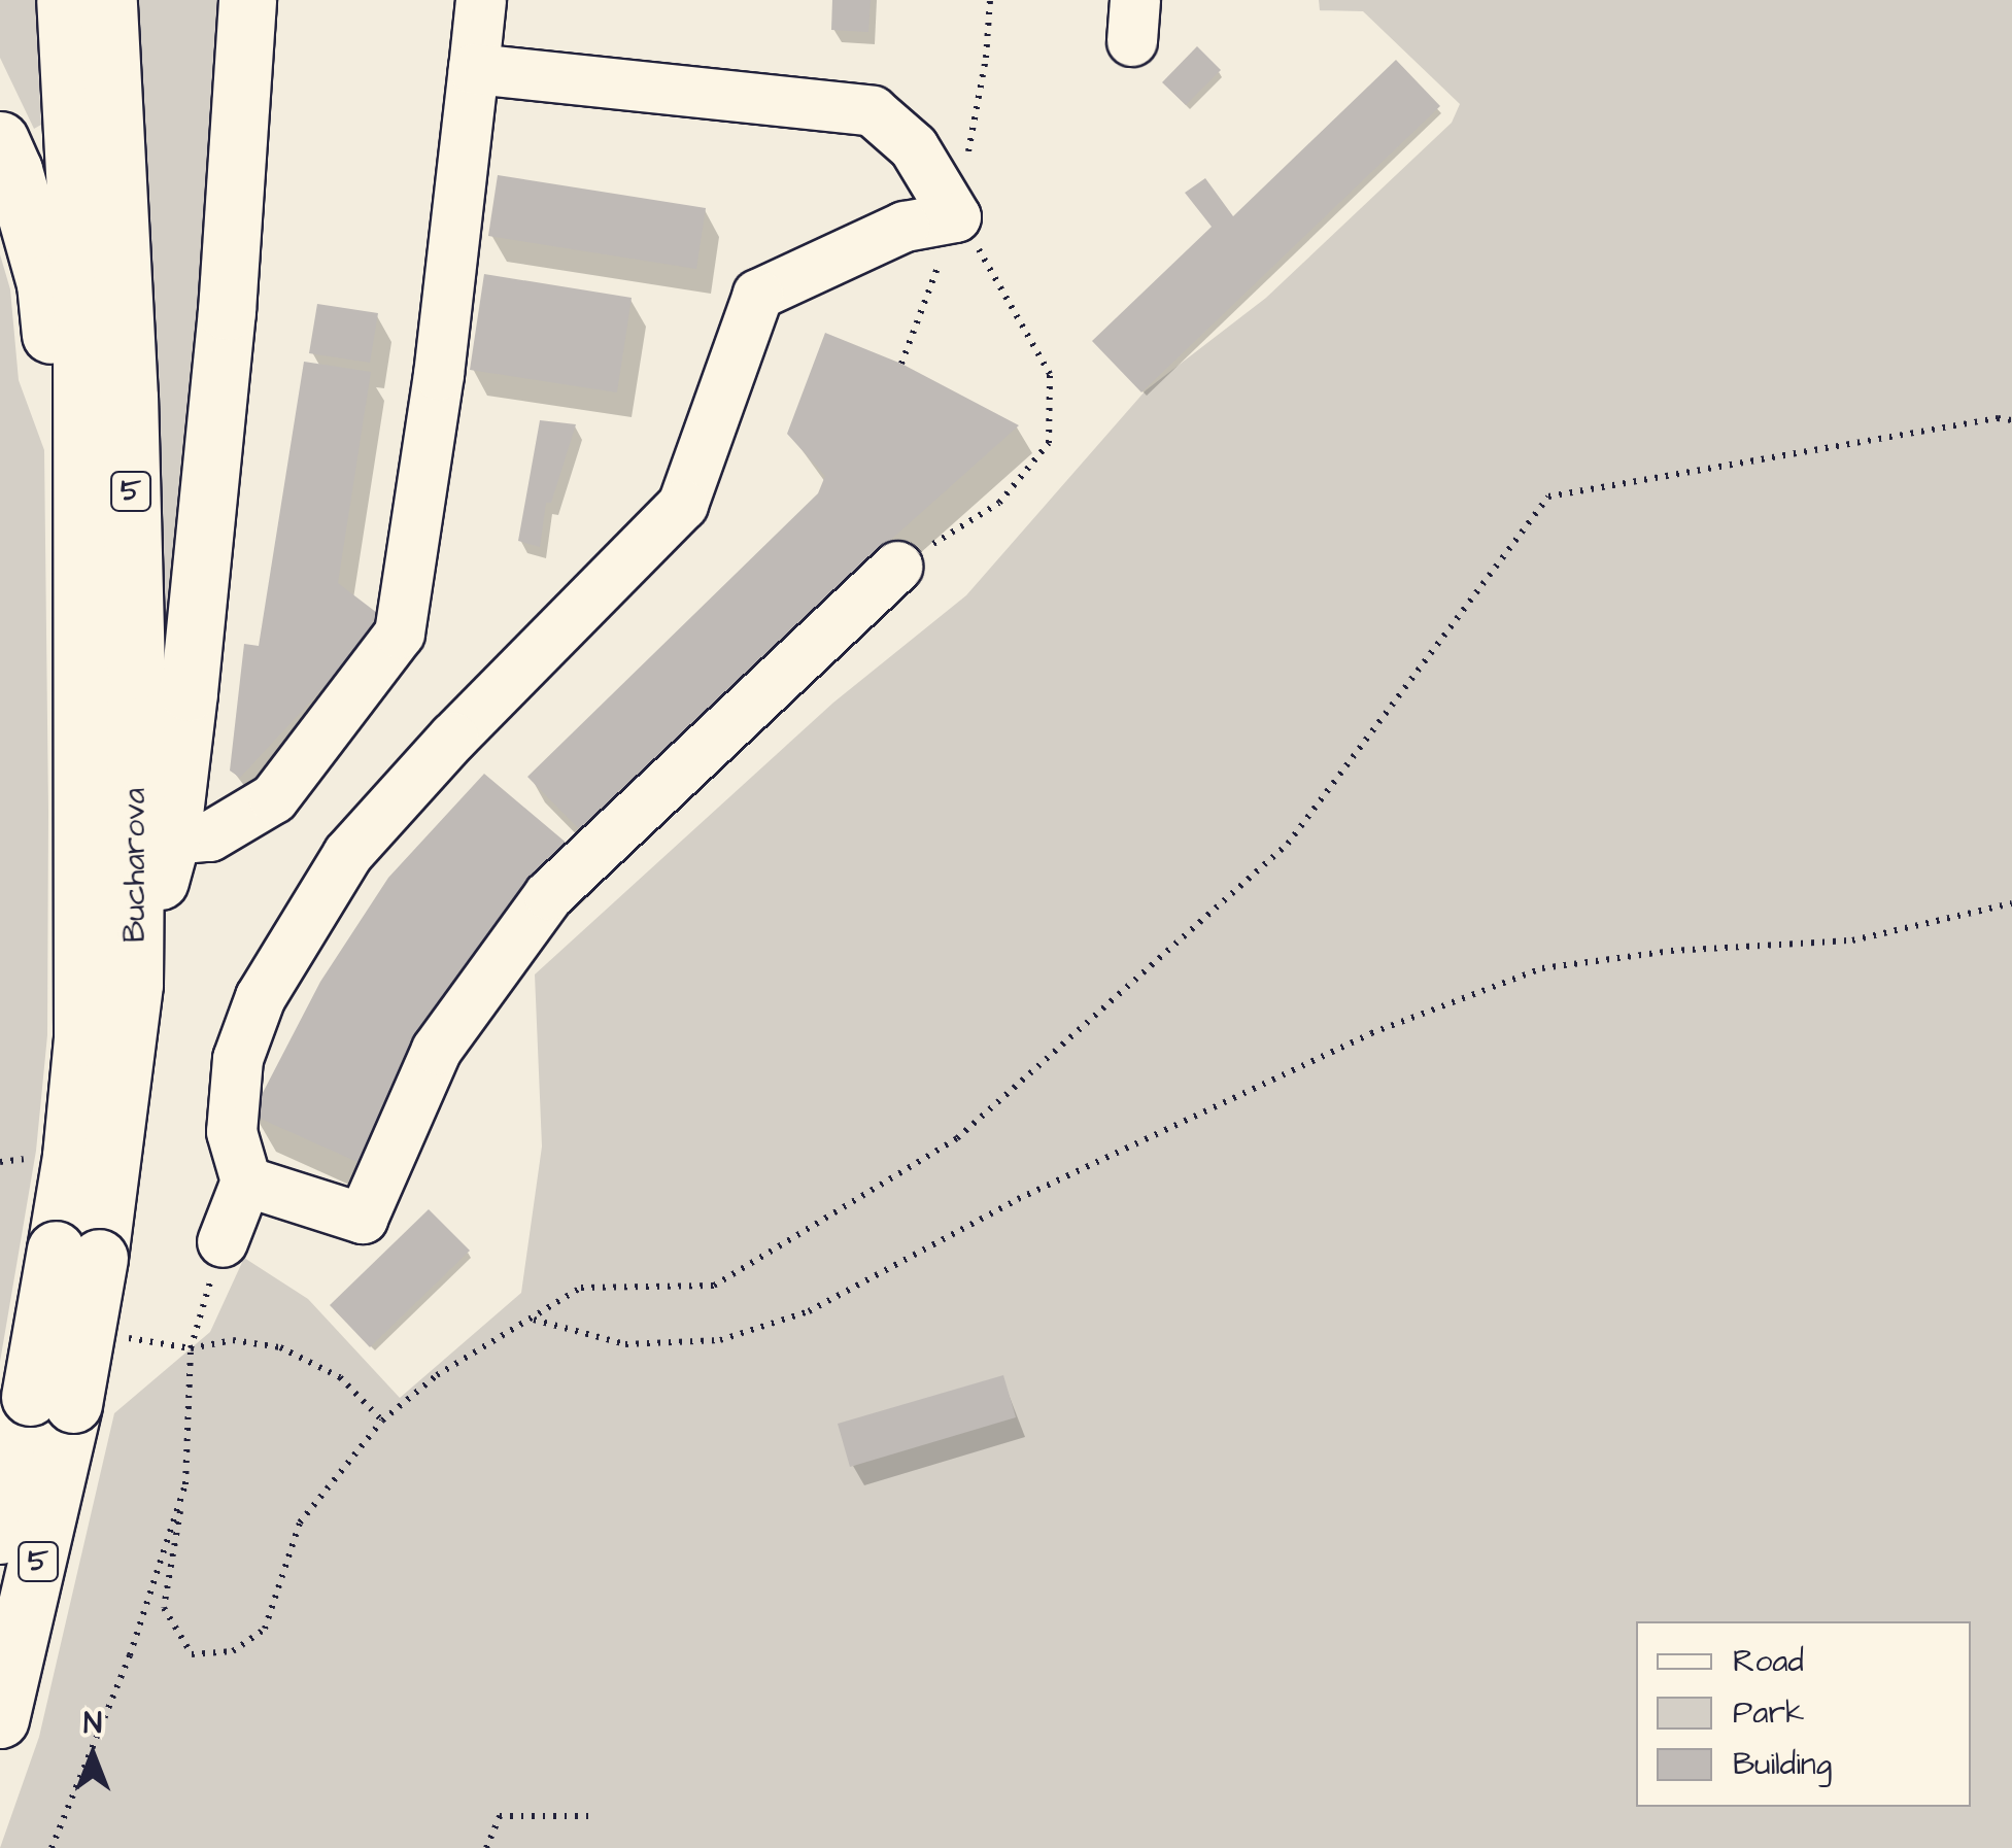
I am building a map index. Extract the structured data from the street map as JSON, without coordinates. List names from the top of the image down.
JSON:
{
  "streets": {
    "main road": ["5", "Bucharova"]
  },
  "legend": ["Road", "Park", "Building"],
  "north": "top"
}
